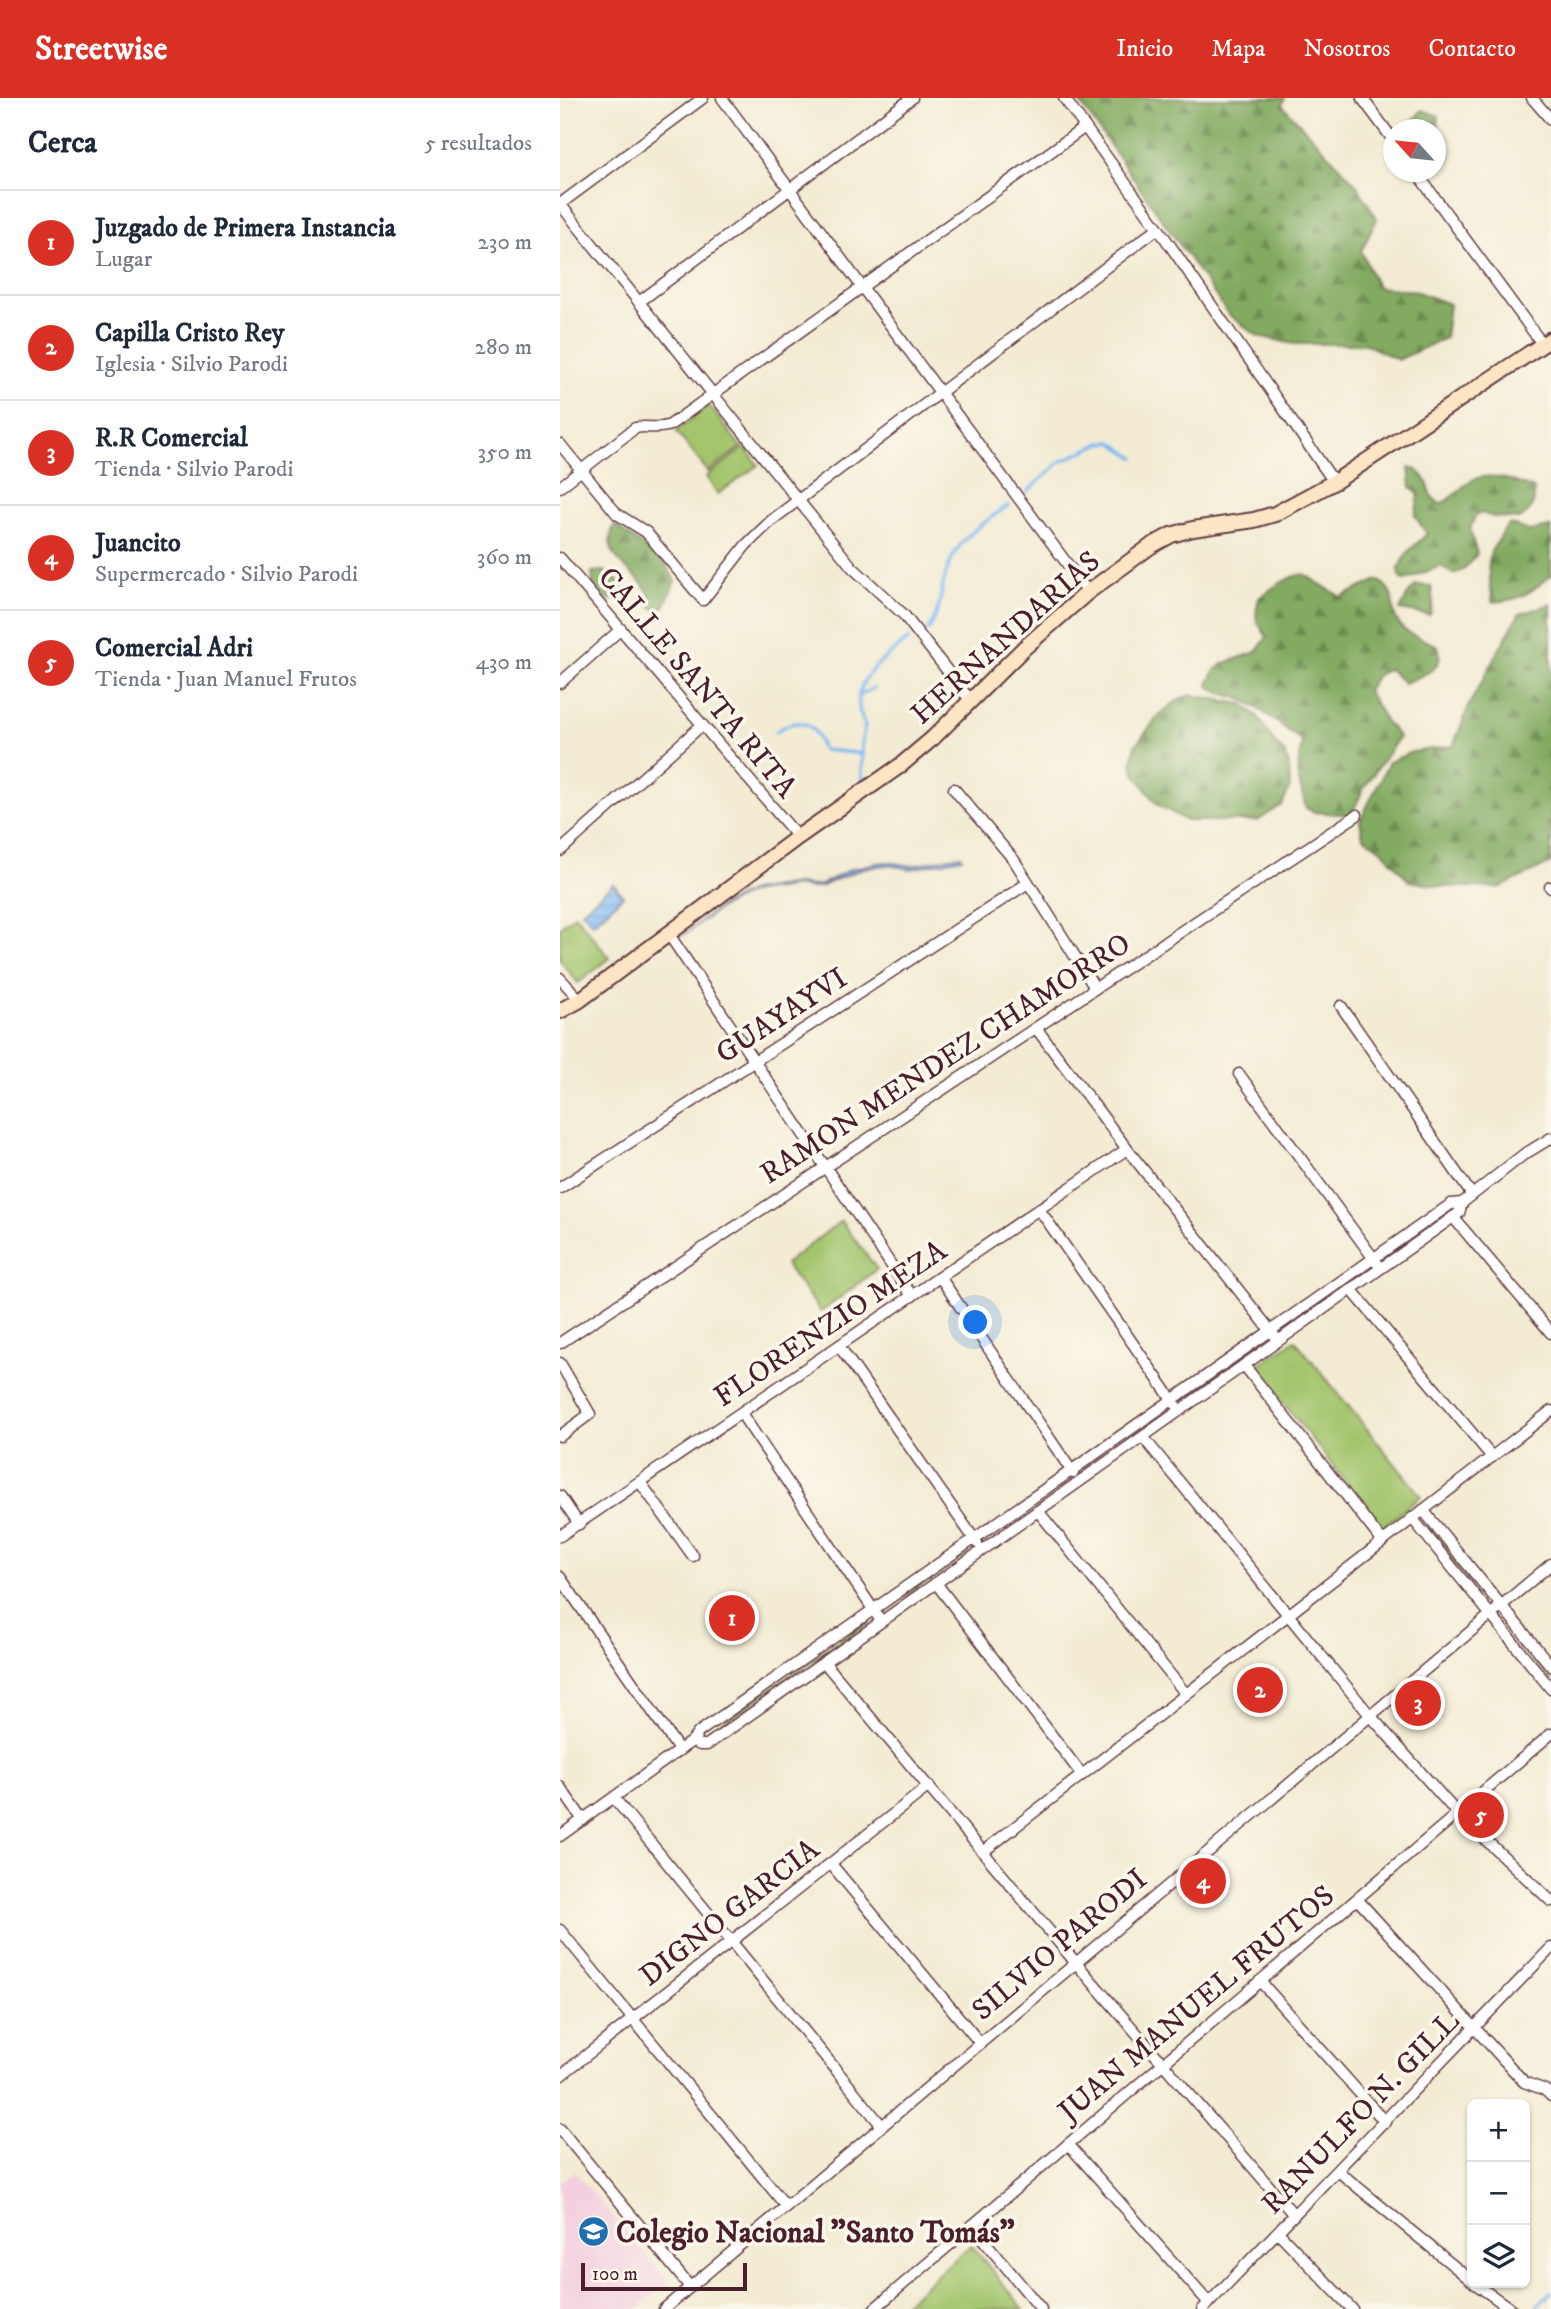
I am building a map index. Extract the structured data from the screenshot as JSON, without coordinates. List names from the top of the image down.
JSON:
{
  "streets": {
    "street": [
      "HERNANDARIAS",
      "CALLE SANTA RITA",
      "GUAYAYVI",
      "RAMON MENDEZ CHAMORRO",
      "FLORENZIO MEZA",
      "DIGNO GARCIA",
      "SILVIO PARODI",
      "JUAN MANUEL FRUTOS",
      "RANULFO N. GILL"
    ]
  },
  "crossings": [
    ["HERNANDARIAS", "CALLE SANTA RITA"]
  ],
  "places": {
    "school or university": ["Colegio Nacional \"Santo Tomás\""]
  },
  "scale_bar": "100 m",
  "north": "top left",
  "page": {
    "header": "Streetwise",
    "nav": [
      "Inicio",
      "Mapa",
      "Nosotros",
      "Contacto"
    ],
    "heading": ["Cerca", "5 resultados"],
    "list": [
      {
        "mark": "1",
        "name": "Juzgado de Primera Instancia",
        "note": "Lugar",
        "value": "230 m"
      },
      {
        "mark": "2",
        "name": "Capilla Cristo Rey",
        "note": "Iglesia · Silvio Parodi",
        "value": "280 m"
      },
      {
        "mark": "3",
        "name": "R.R Comercial",
        "note": "Tienda · Silvio Parodi",
        "value": "350 m"
      },
      {
        "mark": "4",
        "name": "Juancito",
        "note": "Supermercado · Silvio Parodi",
        "value": "360 m"
      },
      {
        "mark": "5",
        "name": "Comercial Adri",
        "note": "Tienda · Juan Manuel Frutos",
        "value": "430 m"
      }
    ],
    "pins": [
      "1",
      "2",
      "3",
      "5",
      "4"
    ],
    "map_buttons": ["+", "−"],
    "scale": "100 m"
  }
}
